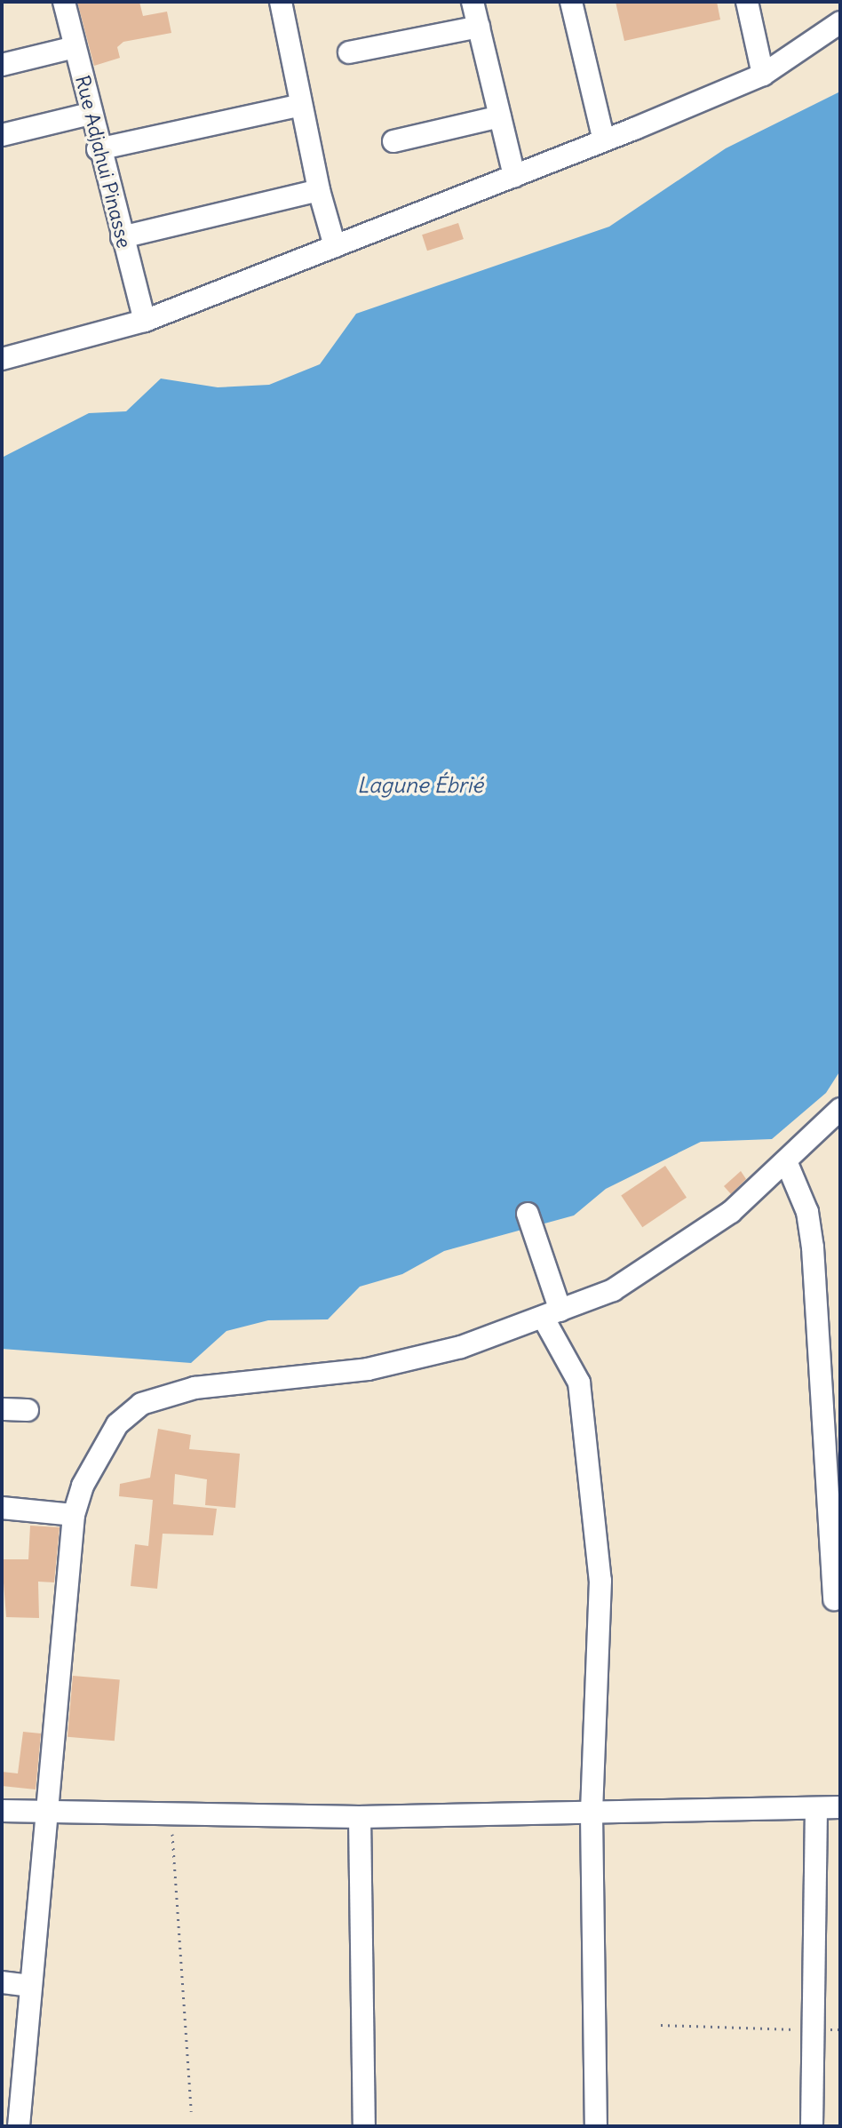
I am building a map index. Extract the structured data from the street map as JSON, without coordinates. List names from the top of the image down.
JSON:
{
  "streets": {
    "street": ["Rue Adjahui Pinasse"]
  },
  "water": ["Lagune Ébrié"]
}
